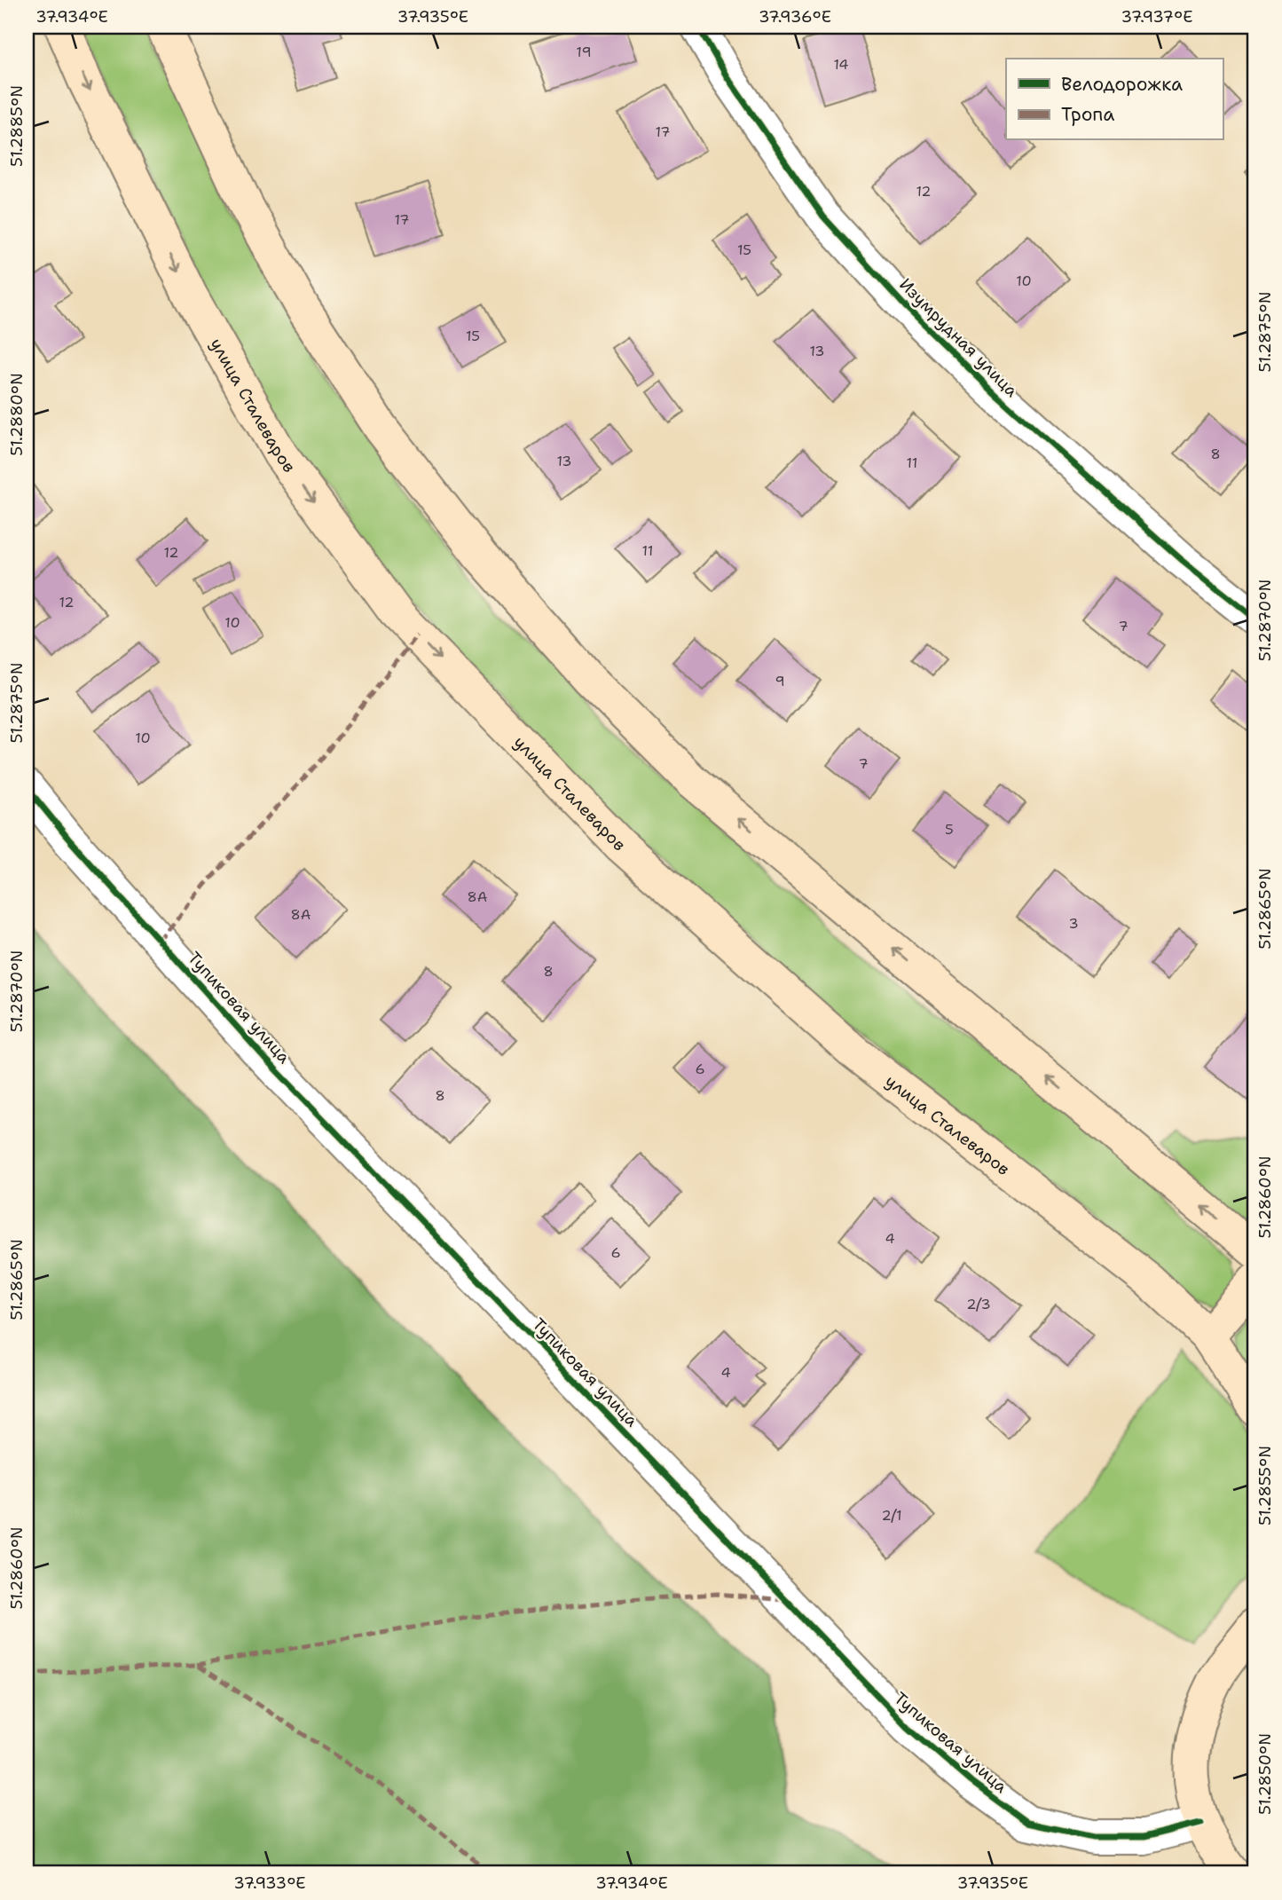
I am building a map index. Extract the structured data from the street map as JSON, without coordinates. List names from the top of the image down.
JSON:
{
  "streets": {
    "main road": ["улица Сталеваров"],
    "street": ["Изумрудная улица", "Тупиковая улица"]
  },
  "house_numbers": [
    "19",
    "14",
    "17",
    "12",
    "17",
    "15",
    "10",
    "15",
    "13",
    "8",
    "13",
    "11",
    "11",
    "12",
    "12",
    "10",
    "7",
    "9",
    "10",
    "7",
    "5",
    "8А",
    "8А",
    "3",
    "8",
    "6",
    "8",
    "4",
    "6",
    "2/3",
    "4",
    "2/1"
  ],
  "legend": ["Велодорожка", "Тропа"],
  "coordinates": [
    "37.934°E",
    "37.935°E",
    "37.936°E",
    "37.937°E",
    "51.2885°N",
    "51.2875°N",
    "51.2880°N",
    "51.2870°N",
    "51.2865°N",
    "51.2860°N",
    "51.2855°N",
    "51.2850°N",
    "37.933°E"
  ]
}
